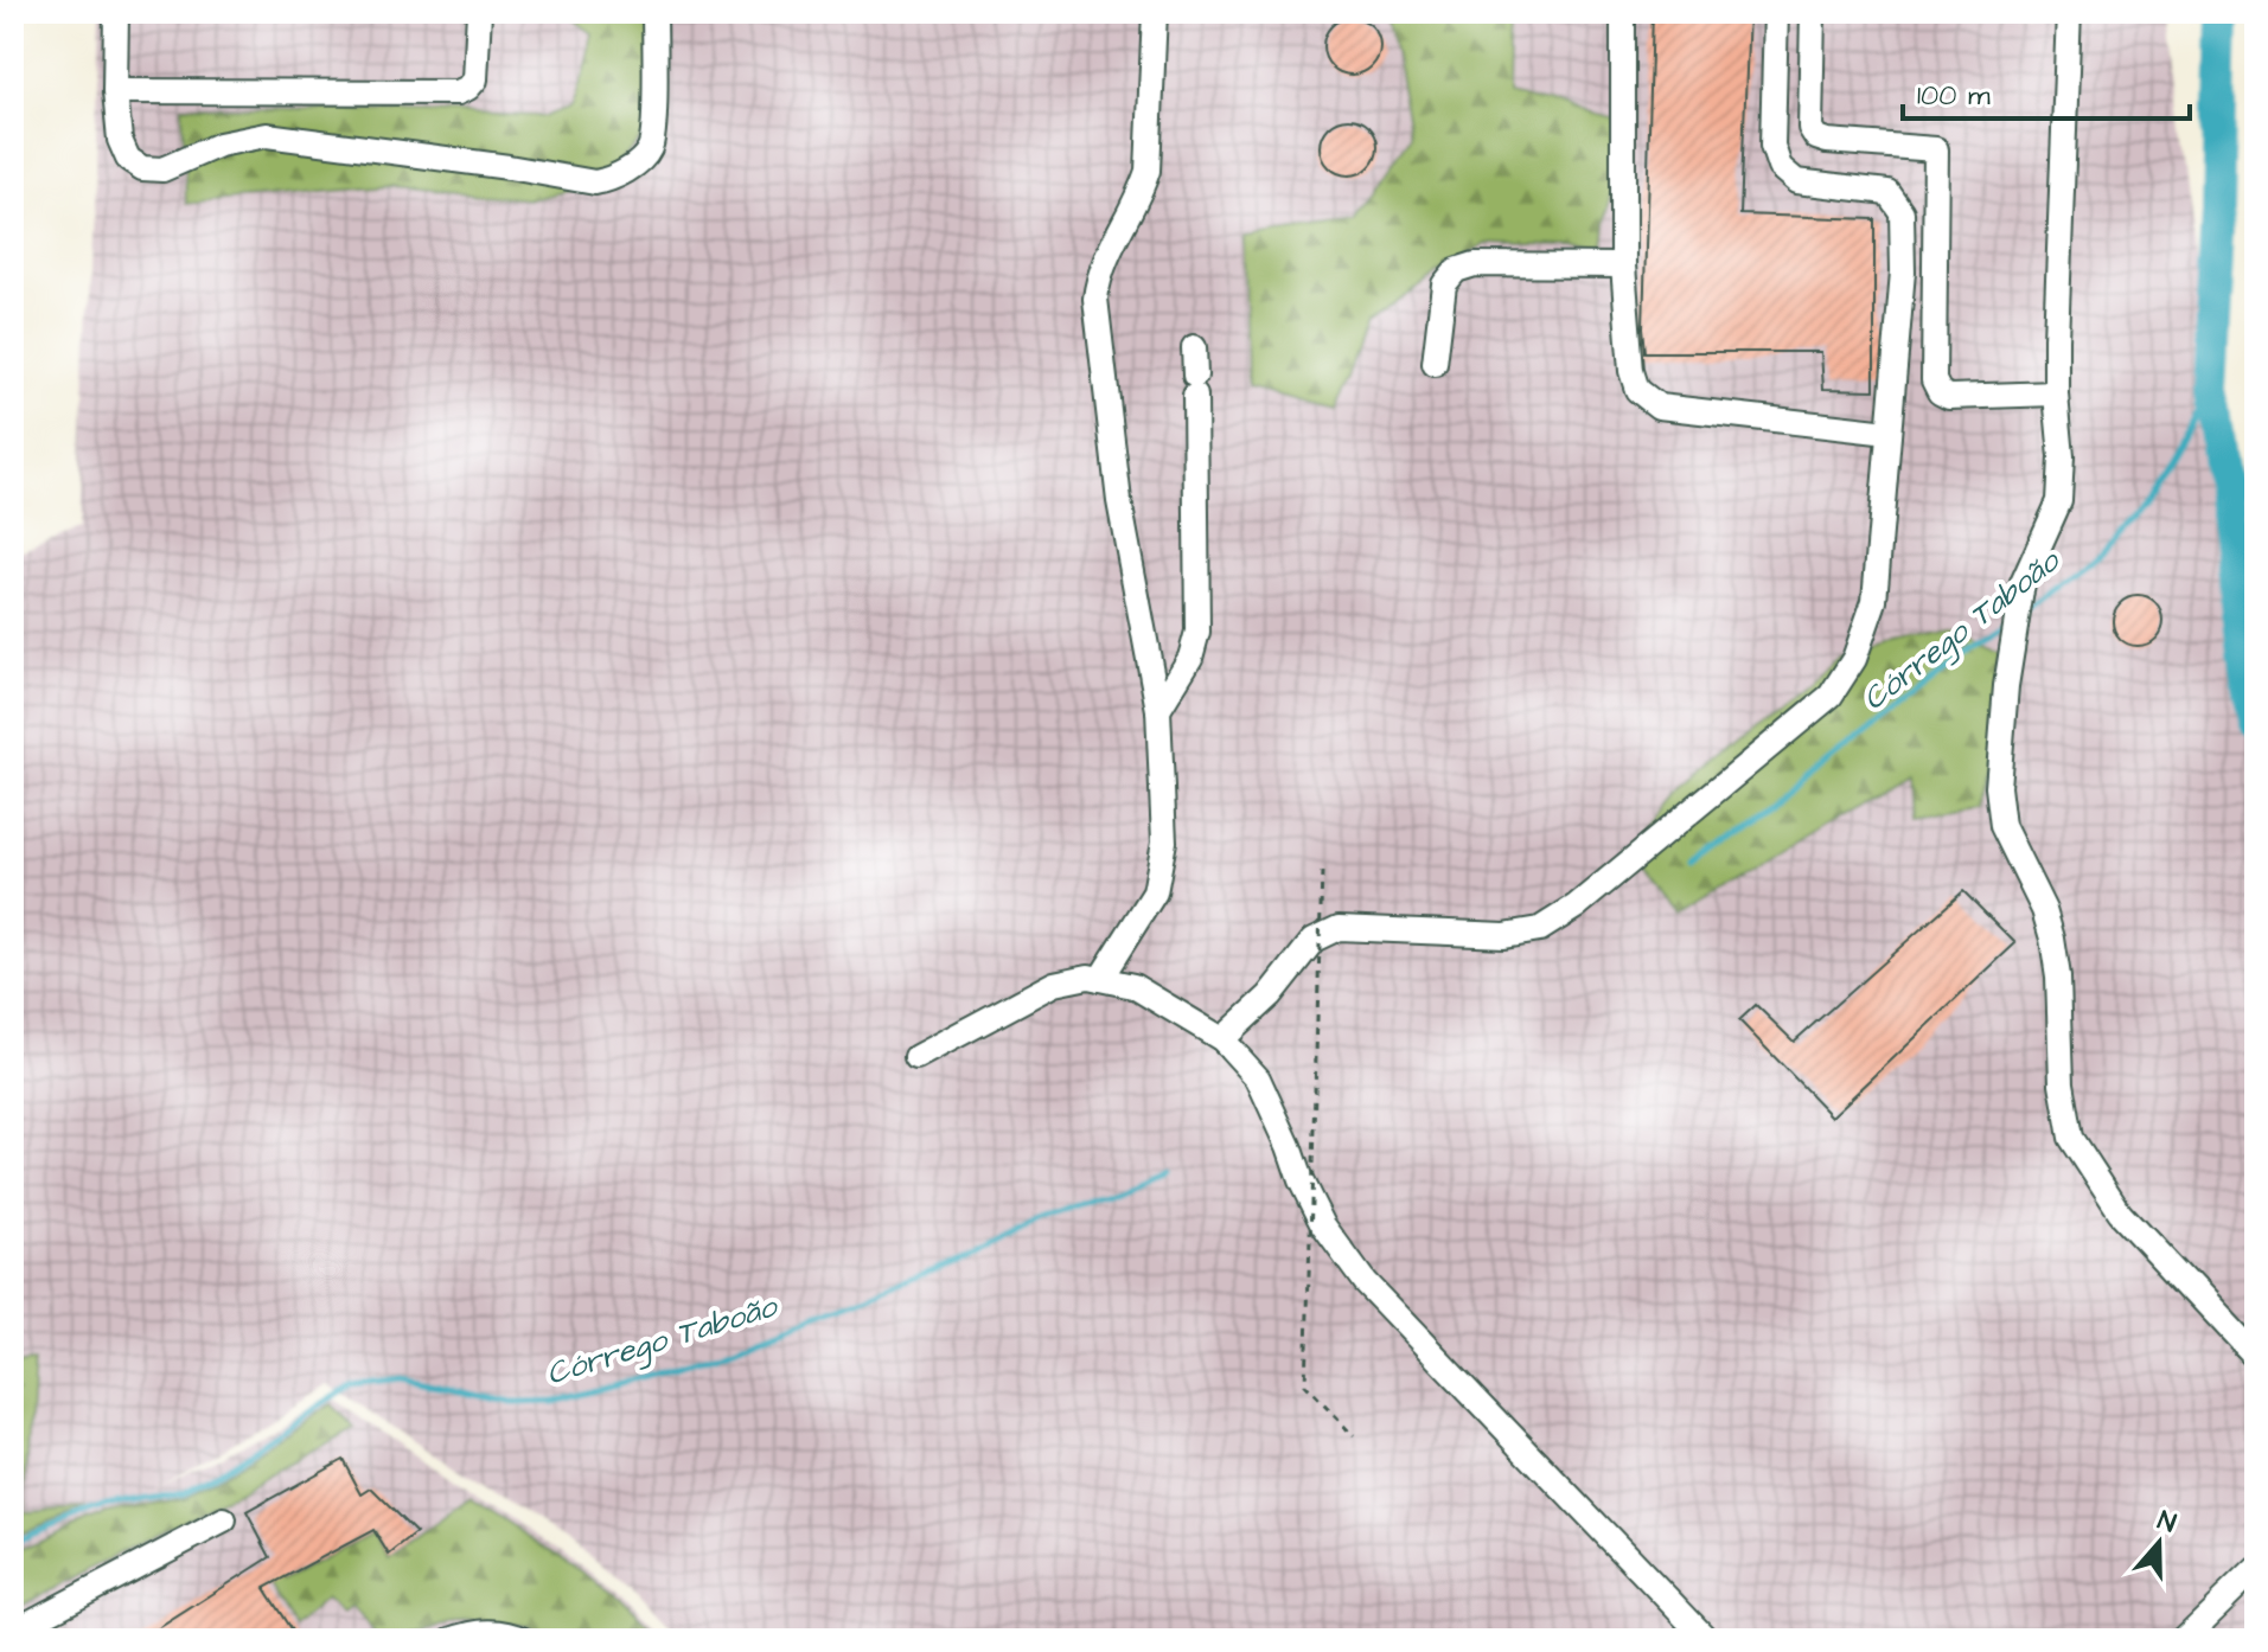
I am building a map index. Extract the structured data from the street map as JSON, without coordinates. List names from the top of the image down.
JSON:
{
  "water": ["Córrego Taboão"],
  "scale_bar": "100 m",
  "north": "top"
}
